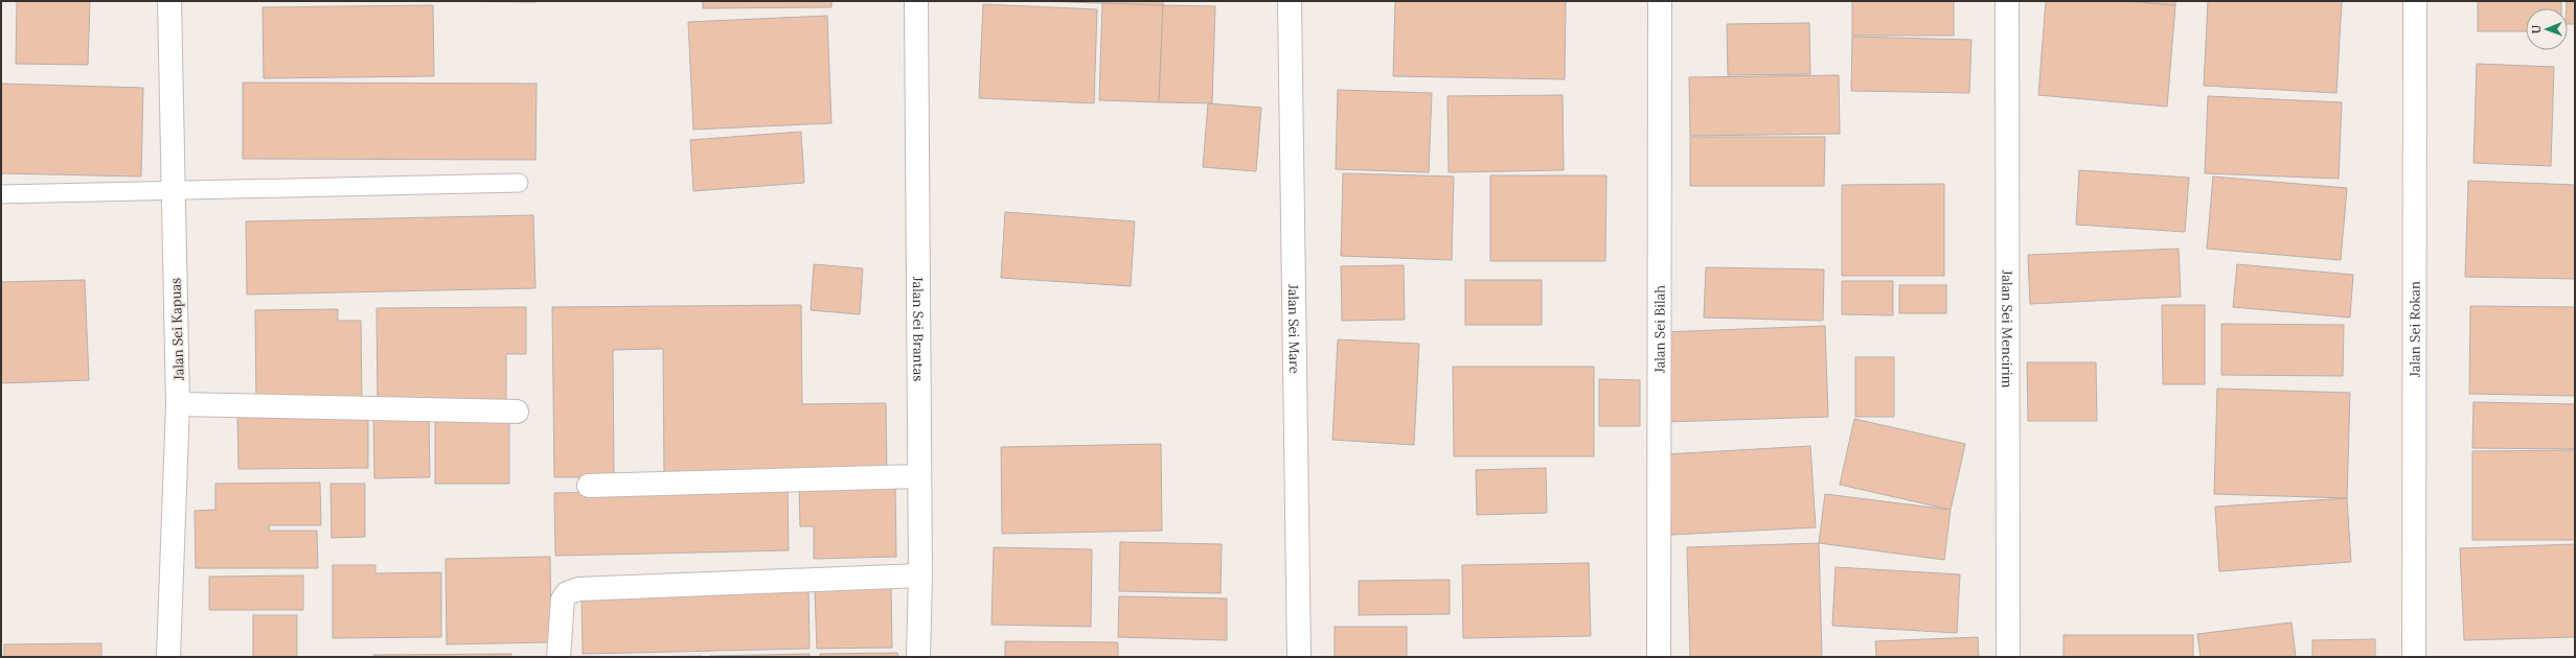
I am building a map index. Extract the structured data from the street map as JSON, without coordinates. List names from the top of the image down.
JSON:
{
  "streets": {
    "street": [
      "Jalan Sei Kapuas",
      "Jalan Sei Brantas",
      "Jalan Sei Mare",
      "Jalan Sei Bilah",
      "Jalan Sei Mencirim",
      "Jalan Sei Rokan"
    ]
  },
  "north": "left"
}
